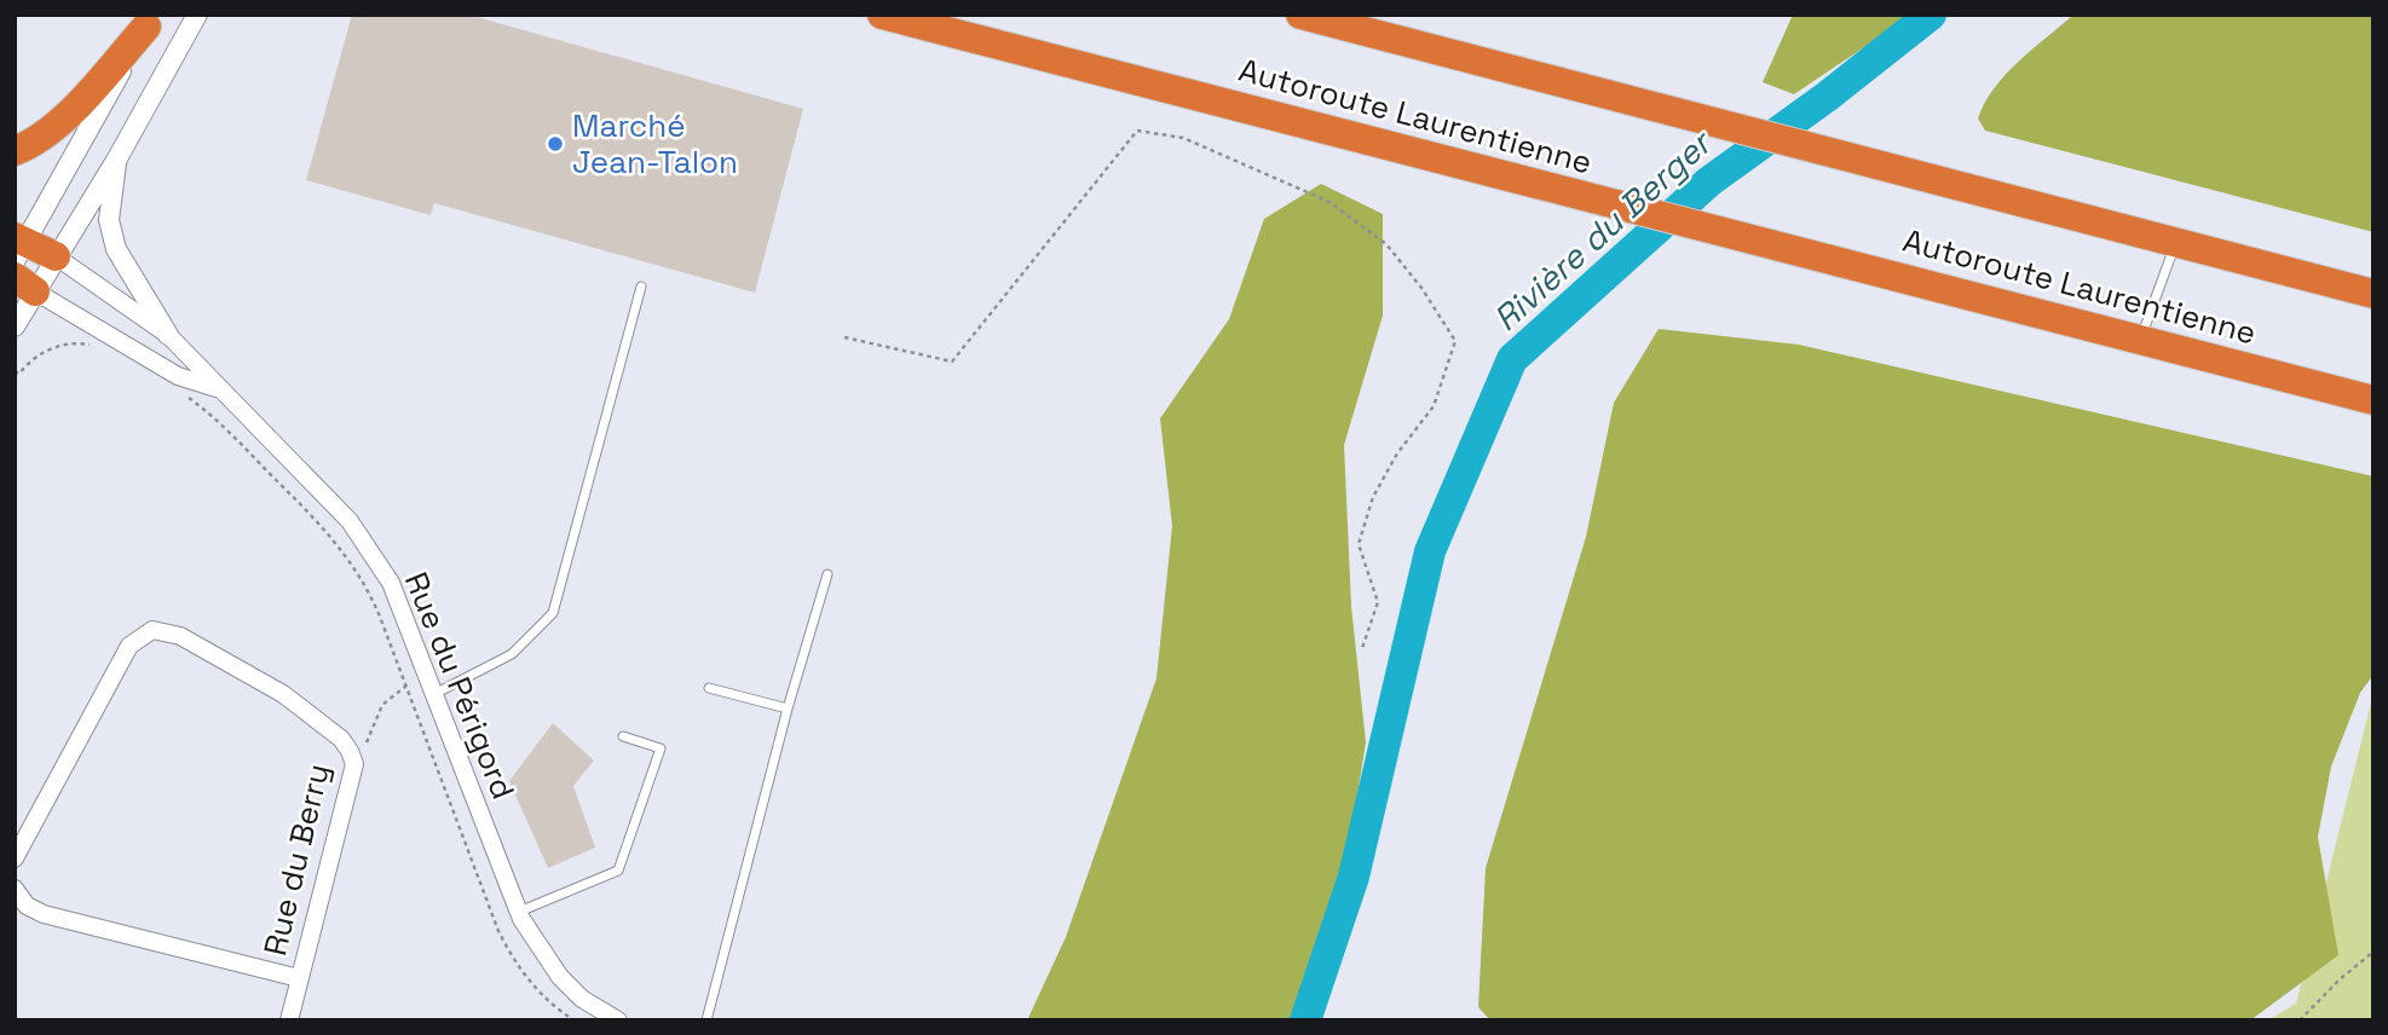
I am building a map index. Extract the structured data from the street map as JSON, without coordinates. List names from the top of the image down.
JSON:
{
  "streets": {
    "highway": ["Autoroute Laurentienne"],
    "street": ["Rue du Périgord", "Rue du Berry"]
  },
  "water": ["Rivière du Berger"],
  "places": ["Marché Jean-Talon"]
}
